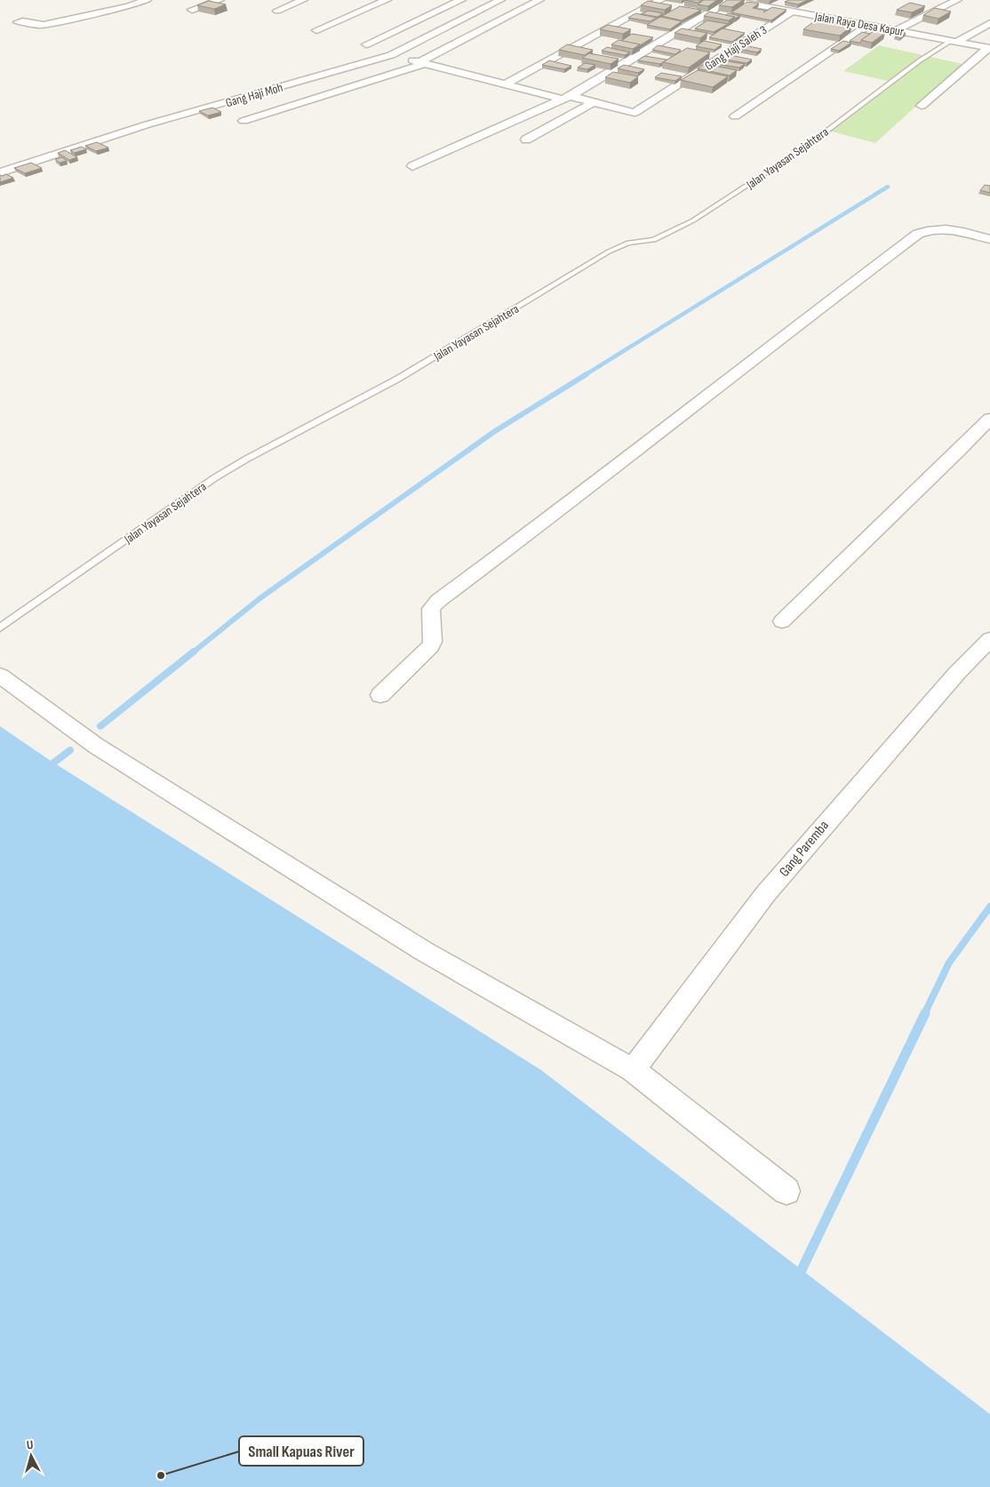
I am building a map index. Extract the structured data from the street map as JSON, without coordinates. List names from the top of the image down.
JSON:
{
  "streets": {
    "street": [
      "Jalan Raya Desa Kapur",
      "Gang Haji Saleh 3",
      "Gang Haji Moh",
      "Gang Paremba"
    ],
    "lane": ["Jalan Yayasan Sejahtera"]
  },
  "crossings": [
    ["Jalan Raya Desa Kapur", "Gang Haji Saleh 3"],
    ["Jalan Raya Desa Kapur", "Jalan Yayasan Sejahtera"]
  ],
  "places": ["Small Kapuas River"],
  "north": "top"
}
